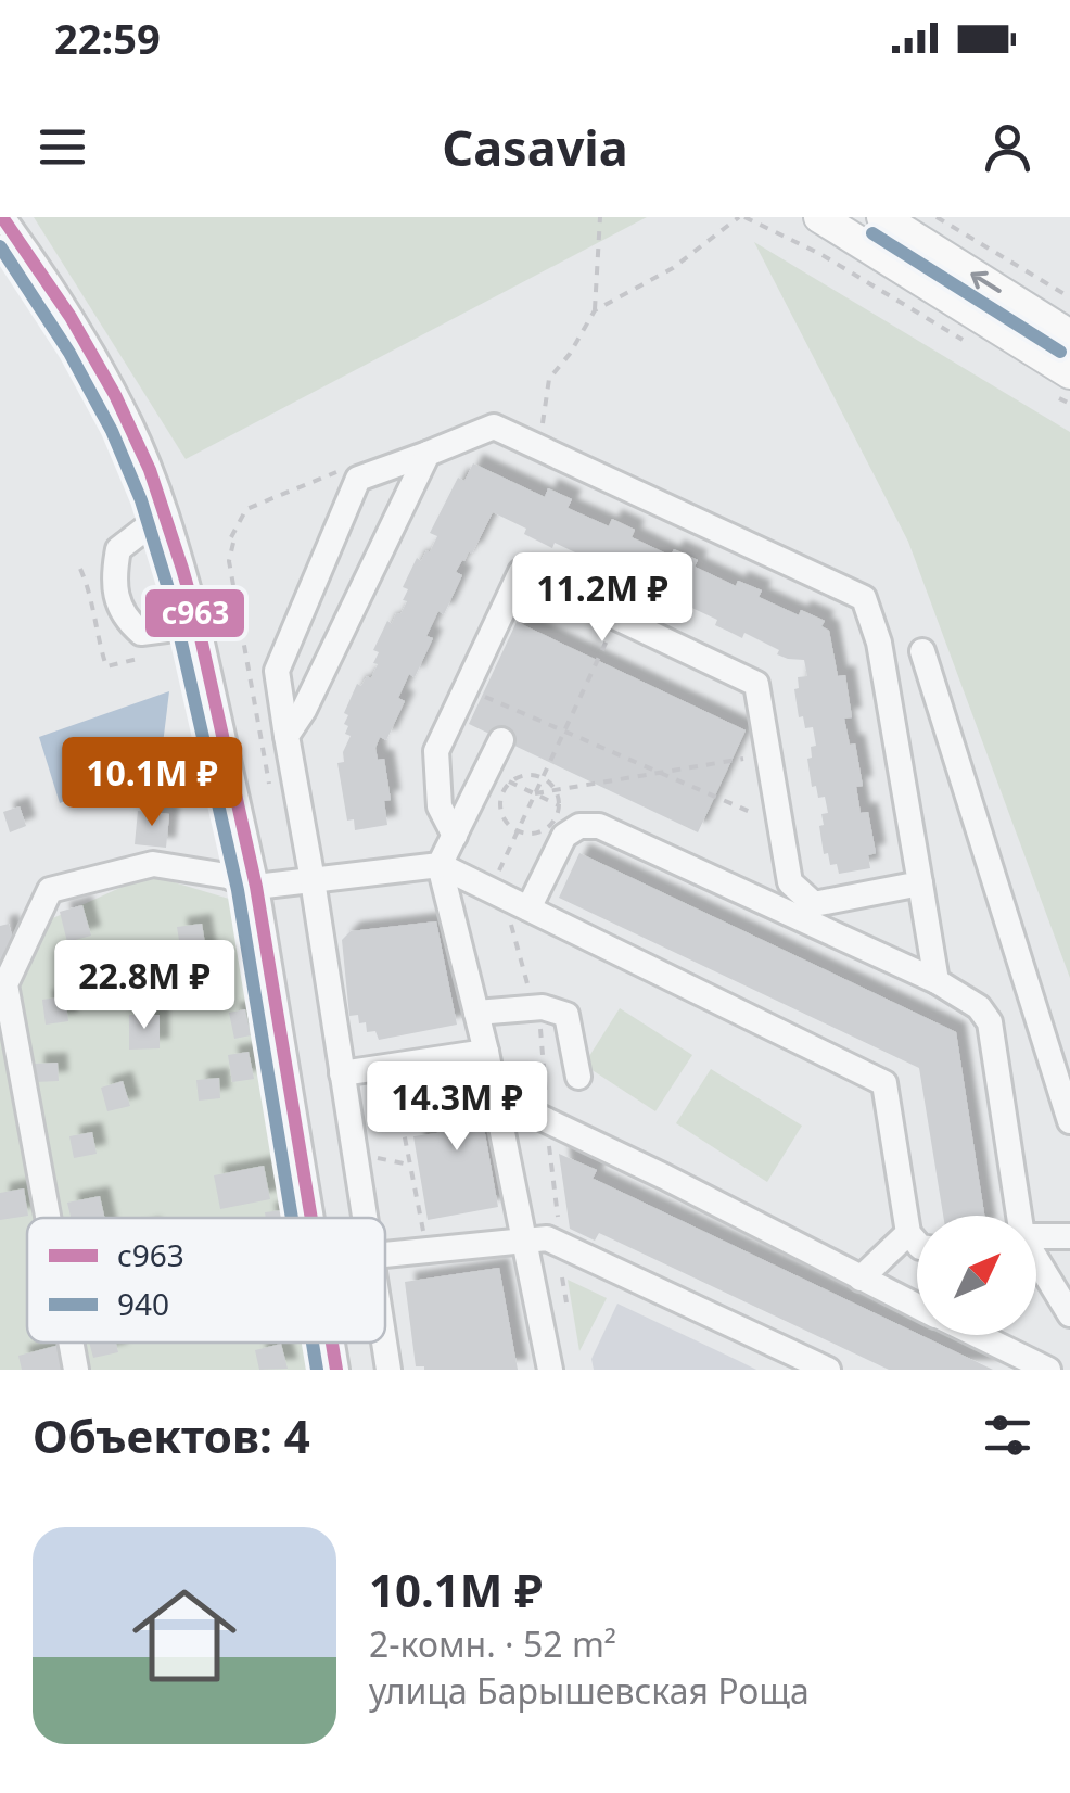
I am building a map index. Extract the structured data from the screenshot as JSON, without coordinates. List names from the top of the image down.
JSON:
{
  "lines": ["transit line с963", "transit line 940"],
  "legend": ["с963", "940"],
  "north": "top right",
  "page": {
    "status": "22:59",
    "header": "Casavia",
    "price": [
      "11.2M ₽",
      "10.1M ₽",
      "22.8M ₽",
      "14.3M ₽"
    ],
    "heading": "Объектов: 4",
    "list": [
      {
        "name": "10.1M ₽",
        "note": "2-комн. · 52 m² · улица Барышевская Роща"
      }
    ]
  }
}
